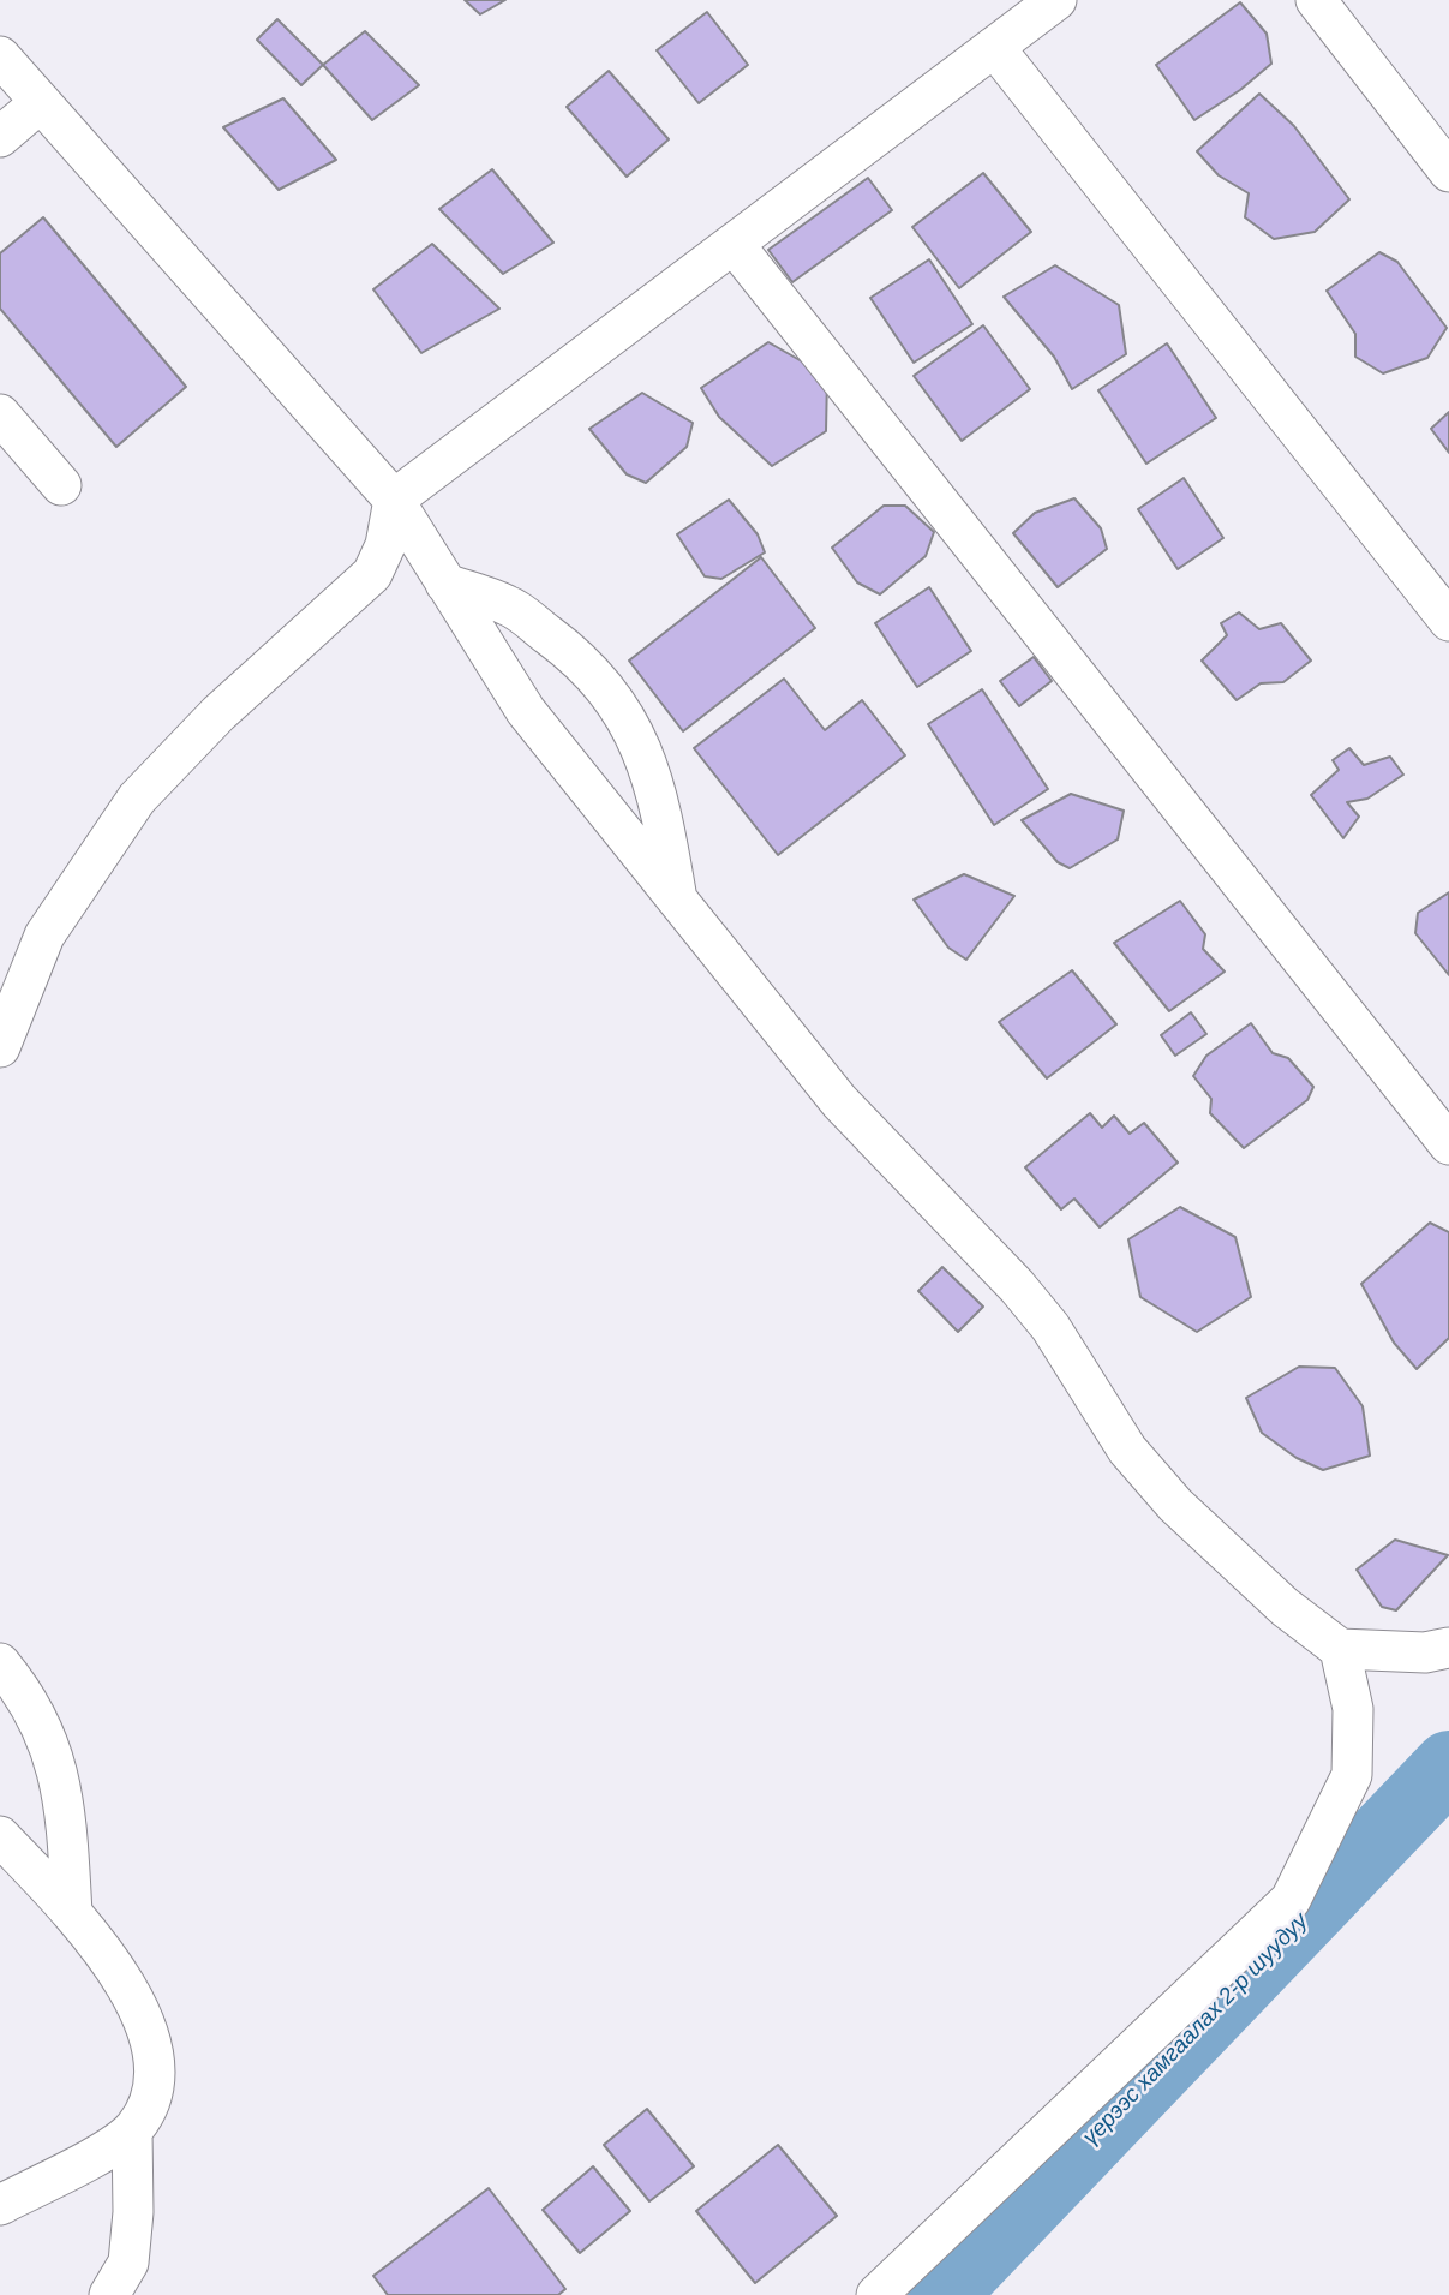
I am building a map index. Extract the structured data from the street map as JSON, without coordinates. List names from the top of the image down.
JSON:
{
  "water": ["үерээс хамгаалах 2-р шуудуу"]
}
